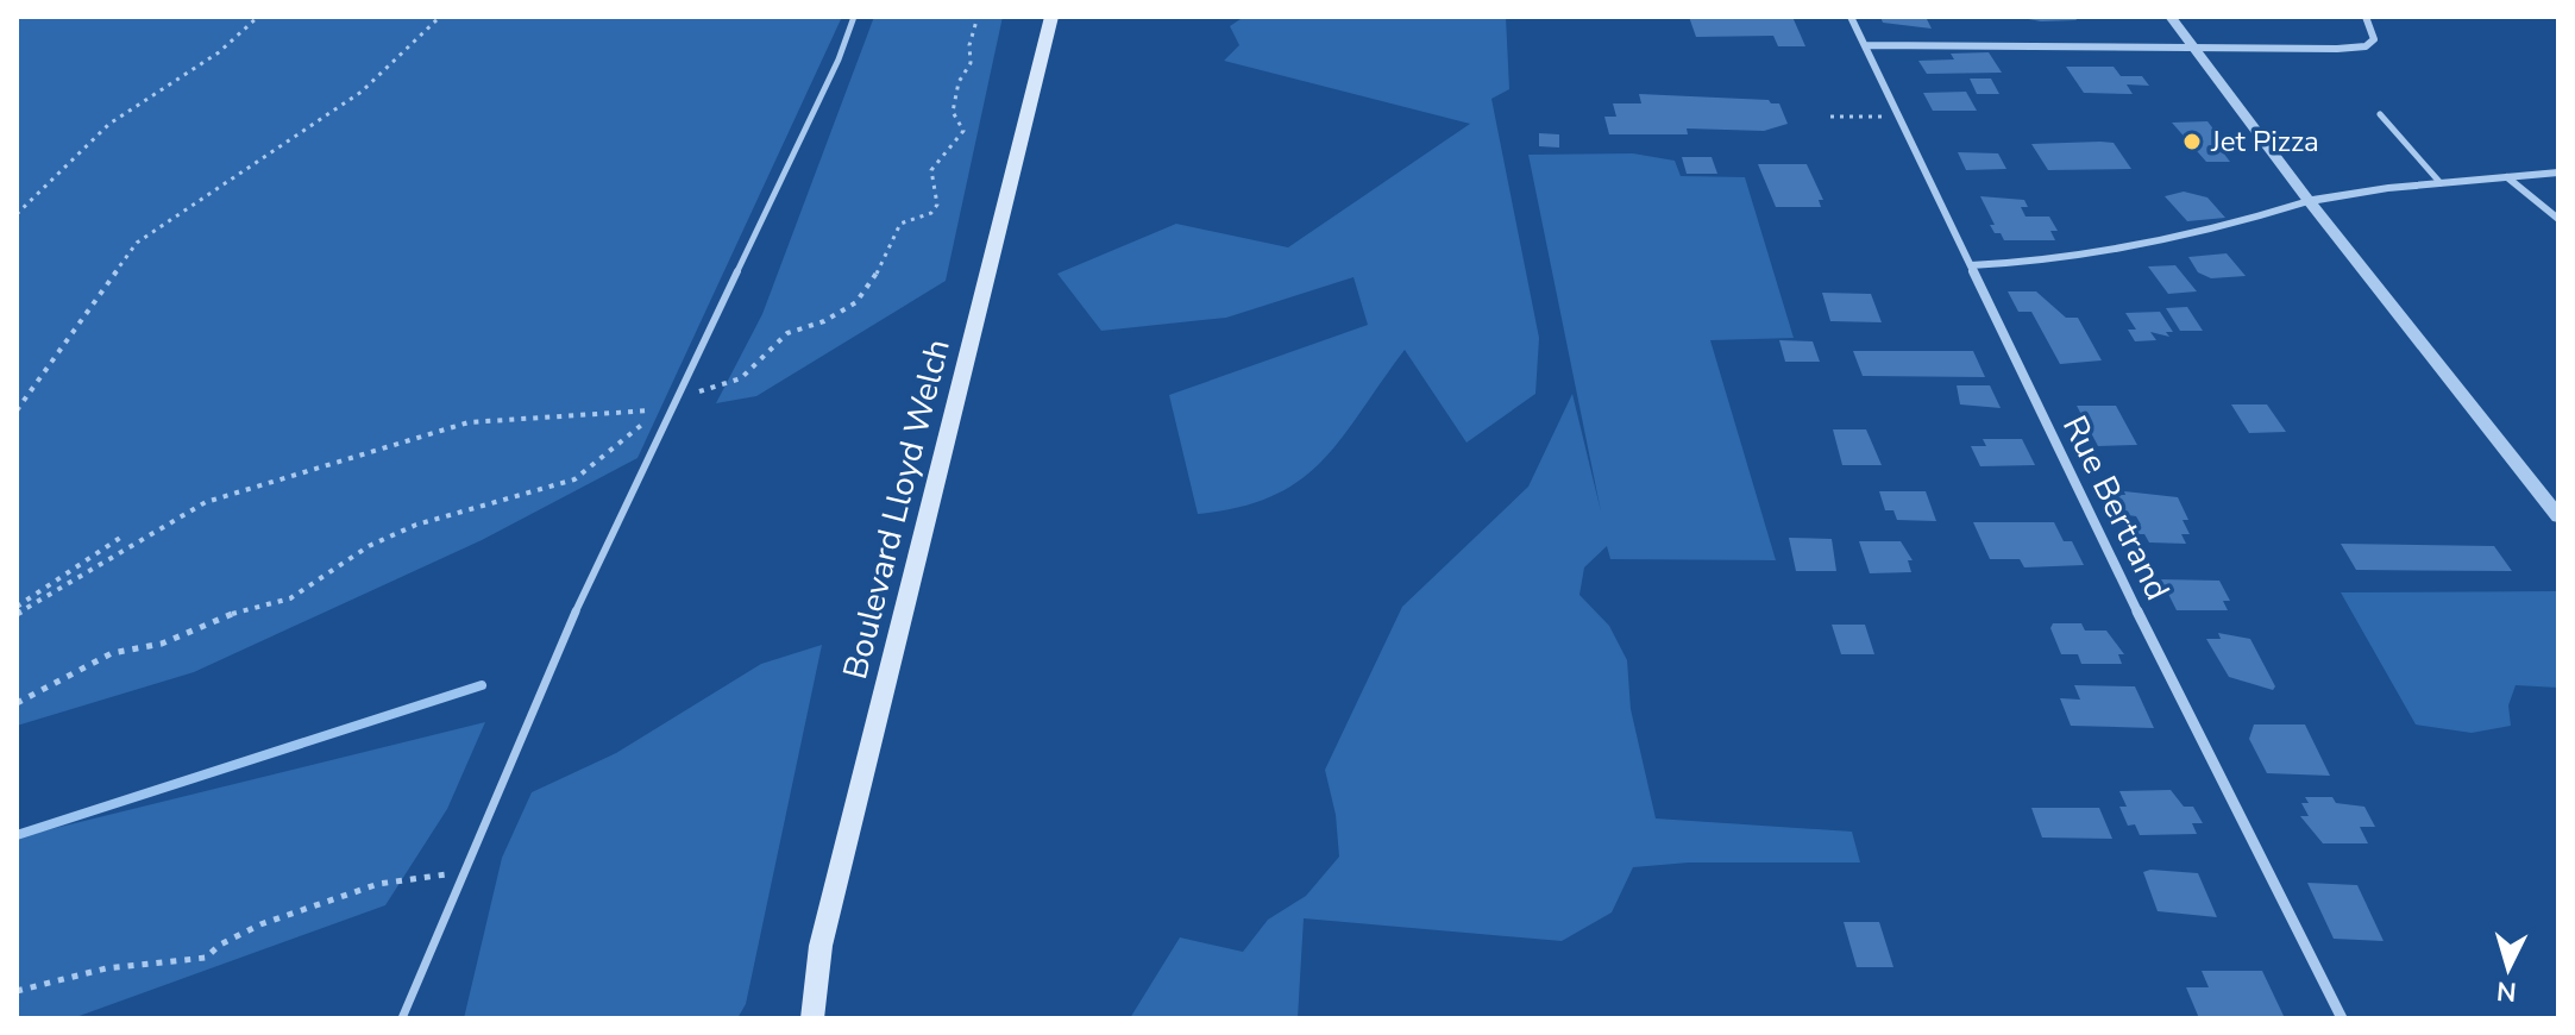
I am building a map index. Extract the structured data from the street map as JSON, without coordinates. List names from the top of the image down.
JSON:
{
  "streets": {
    "main road": ["Boulevard Lloyd Welch"],
    "street": ["Rue Bertrand"]
  },
  "places": ["Jet Pizza"],
  "north": "bottom"
}
